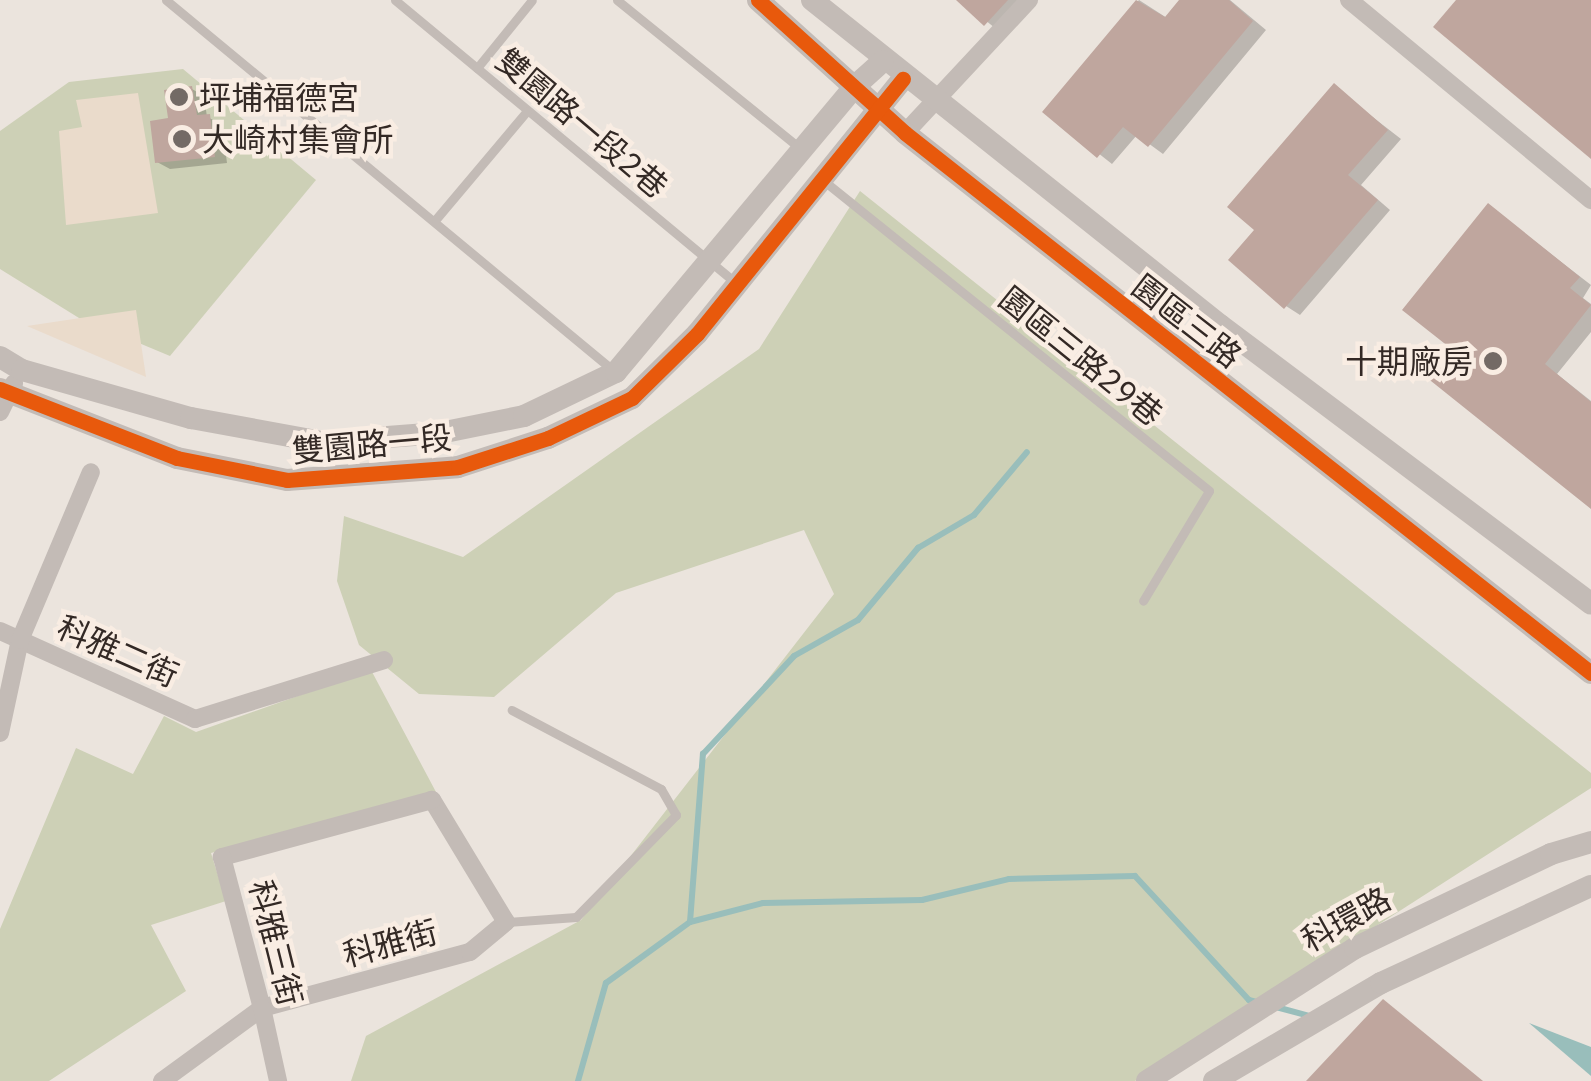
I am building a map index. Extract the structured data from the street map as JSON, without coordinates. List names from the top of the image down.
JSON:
{
  "streets": {
    "street": [
      "園區三路",
      "雙園路一段",
      "科雅二街",
      "科環路",
      "科雅三街",
      "科雅街"
    ],
    "lane": ["雙園路一段2巷", "園區三路29巷"]
  },
  "crossings": [
    ["雙園路一段2巷", "雙園路一段"],
    ["園區三路", "雙園路一段"],
    ["園區三路29巷", "雙園路一段"],
    ["科雅三街", "科雅街"]
  ],
  "places": ["坪埔福德宮", "大崎村集會所", "十期廠房"]
}
